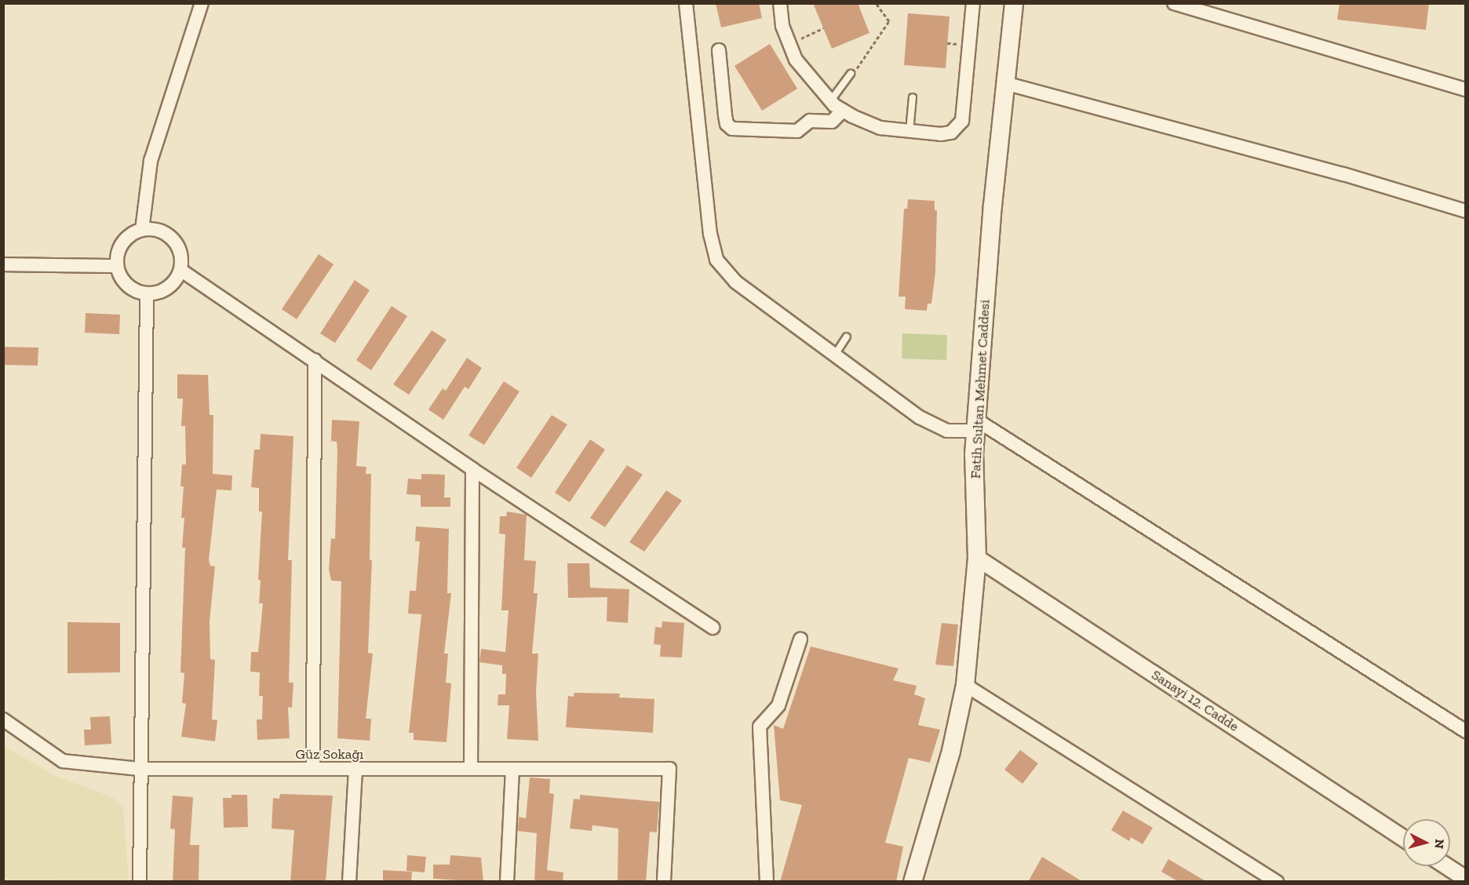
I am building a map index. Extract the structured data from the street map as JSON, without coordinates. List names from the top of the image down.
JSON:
{
  "streets": {
    "main road": ["Fatih Sultan Mehmet Caddesi"],
    "street": ["Sanayi 12. Cadde", "Güz Sokağı"]
  },
  "crossings": [
    ["Fatih Sultan Mehmet Caddesi", "Sanayi 12. Cadde"]
  ],
  "north": "right"
}
